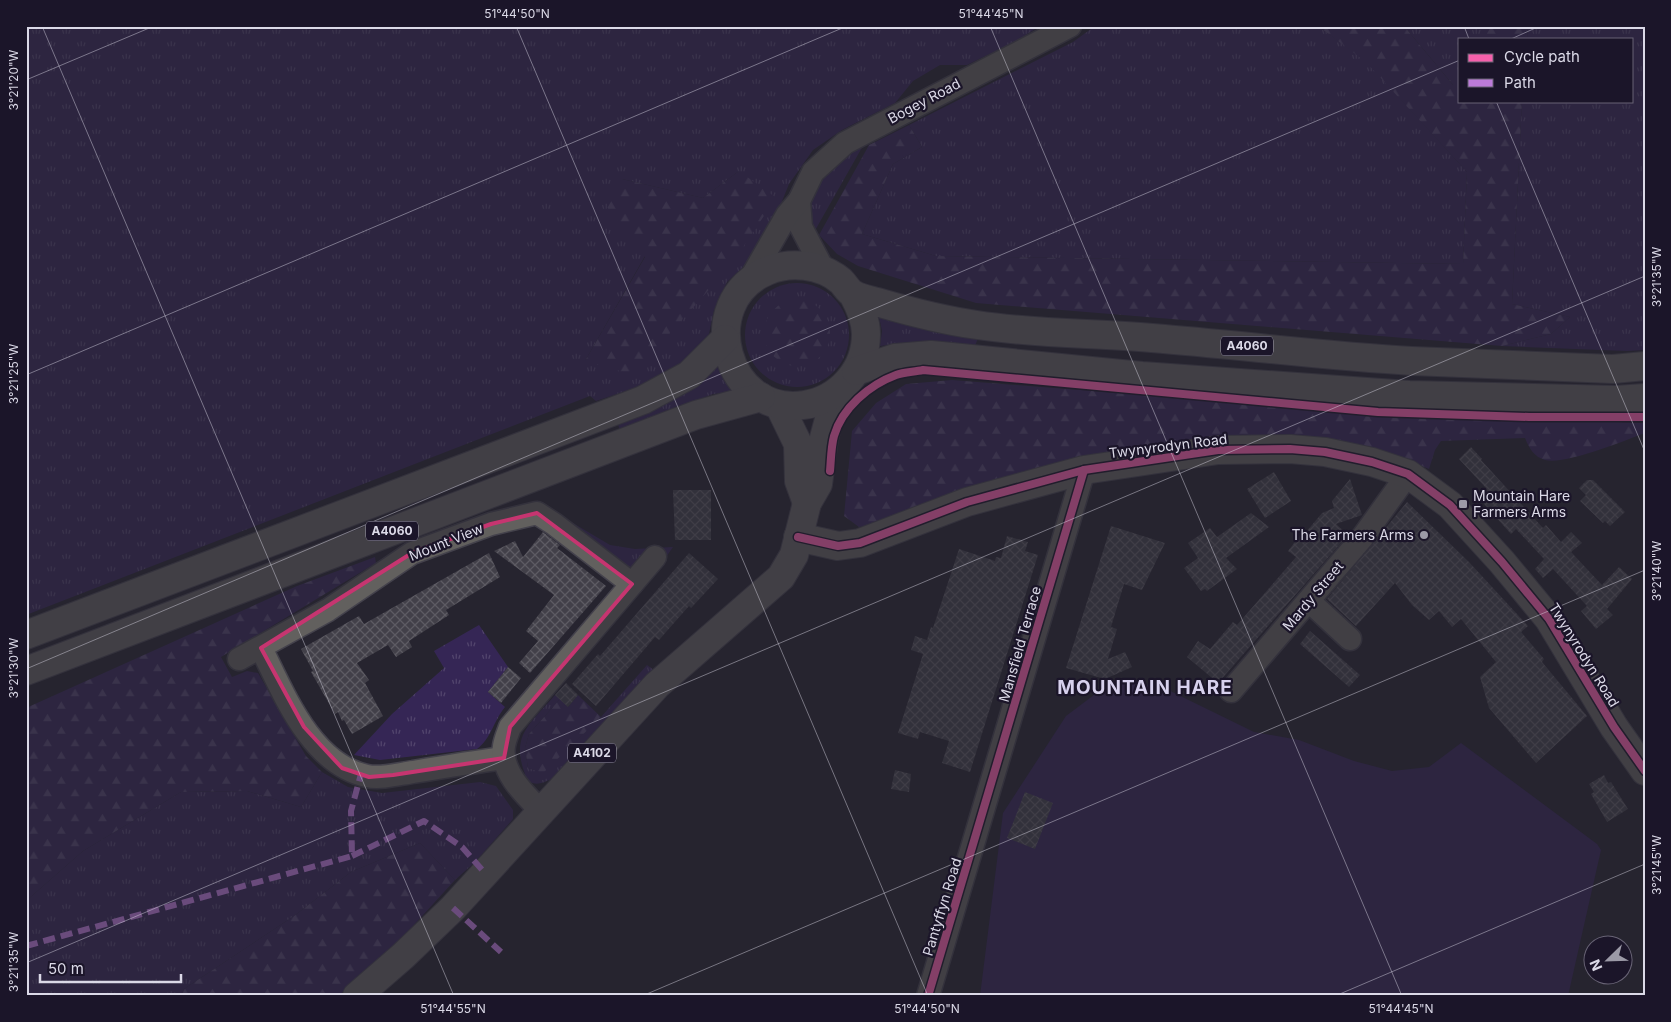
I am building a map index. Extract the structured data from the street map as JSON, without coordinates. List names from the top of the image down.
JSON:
{
  "streets": {
    "highway": ["A4060"],
    "main road": ["A4102"],
    "street": [
      "Bogey Road",
      "Twynyrodyn Road",
      "Mount View",
      "Mardy Street",
      "Mansfield Terrace",
      "Pantyffyn Road"
    ]
  },
  "crossings": [
    ["Bogey Road", "A4060"],
    ["Bogey Road", "A4102"],
    ["A4060", "A4102"],
    ["Twynyrodyn Road", "Mardy Street"],
    ["Twynyrodyn Road", "Mansfield Terrace"],
    ["Twynyrodyn Road", "A4102"],
    ["Mansfield Terrace", "Pantyffyn Road"]
  ],
  "districts": ["MOUNTAIN HARE"],
  "places": {
    "transit": ["Mountain Hare Farmers Arms"],
    "other": ["The Farmers Arms"]
  },
  "legend": ["Cycle path", "Path"],
  "scale_bar": "50 m",
  "north": "bottom left",
  "coordinates": [
    "51°44'50\"N",
    "51°44'45\"N",
    "3°21'20\"W",
    "3°21'35\"W",
    "3°21'25\"W",
    "3°21'40\"W",
    "3°21'30\"W",
    "3°21'45\"W",
    "51°44'55\"N"
  ]
}
